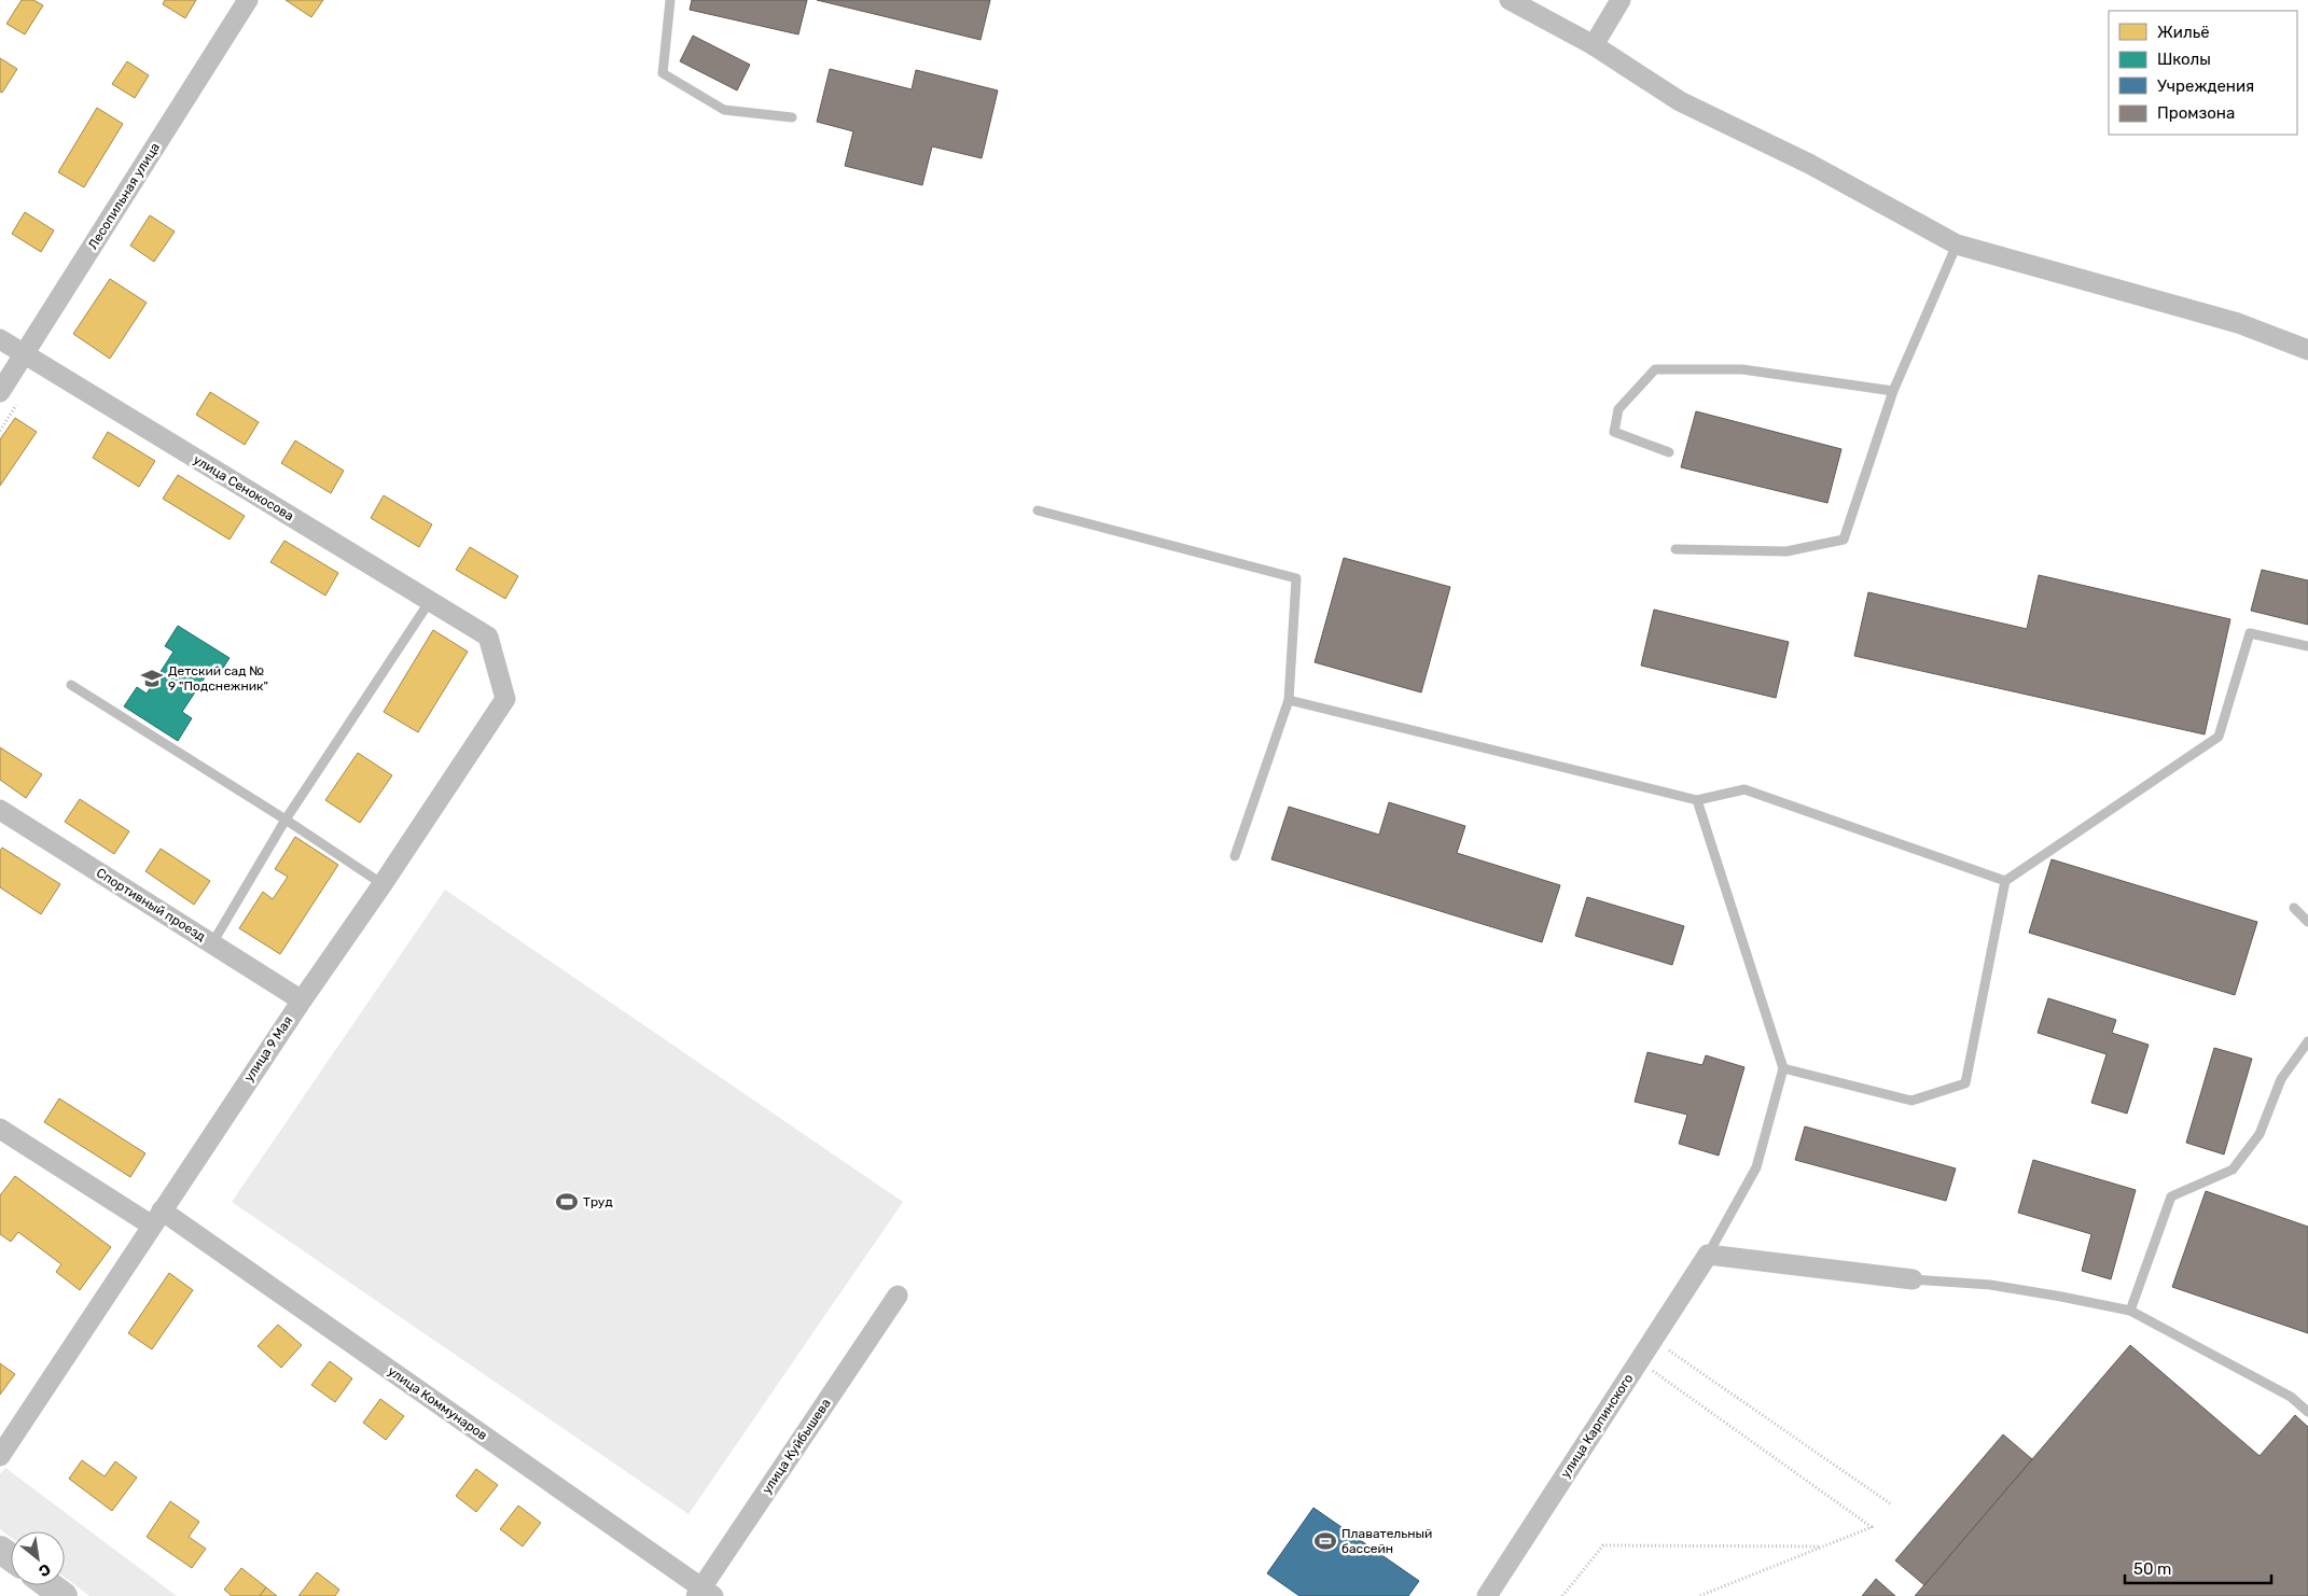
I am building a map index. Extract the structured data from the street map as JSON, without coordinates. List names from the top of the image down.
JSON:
{
  "streets": {
    "street": [
      "Лесопильная улица",
      "улица Сенокосова",
      "Спортивный проезд",
      "улица 9 Мая",
      "улица Коммунаров",
      "улица Карпинского",
      "улица Куйбышева"
    ]
  },
  "crossings": [
    ["Лесопильная улица", "улица Сенокосова"],
    ["улица Сенокосова", "улица 9 Мая"],
    ["Спортивный проезд", "улица 9 Мая"],
    ["улица 9 Мая", "улица Коммунаров"],
    ["улица Коммунаров", "улица Куйбышева"]
  ],
  "places": {
    "school or university": ["Детский сад № 9 \"Подснежник\""],
    "sports": ["Труд", "Плавательный бассейн"]
  },
  "legend": [
    "Жильё",
    "Школы",
    "Учреждения",
    "Промзона"
  ],
  "scale_bar": "50 m",
  "north": "bottom right"
}
